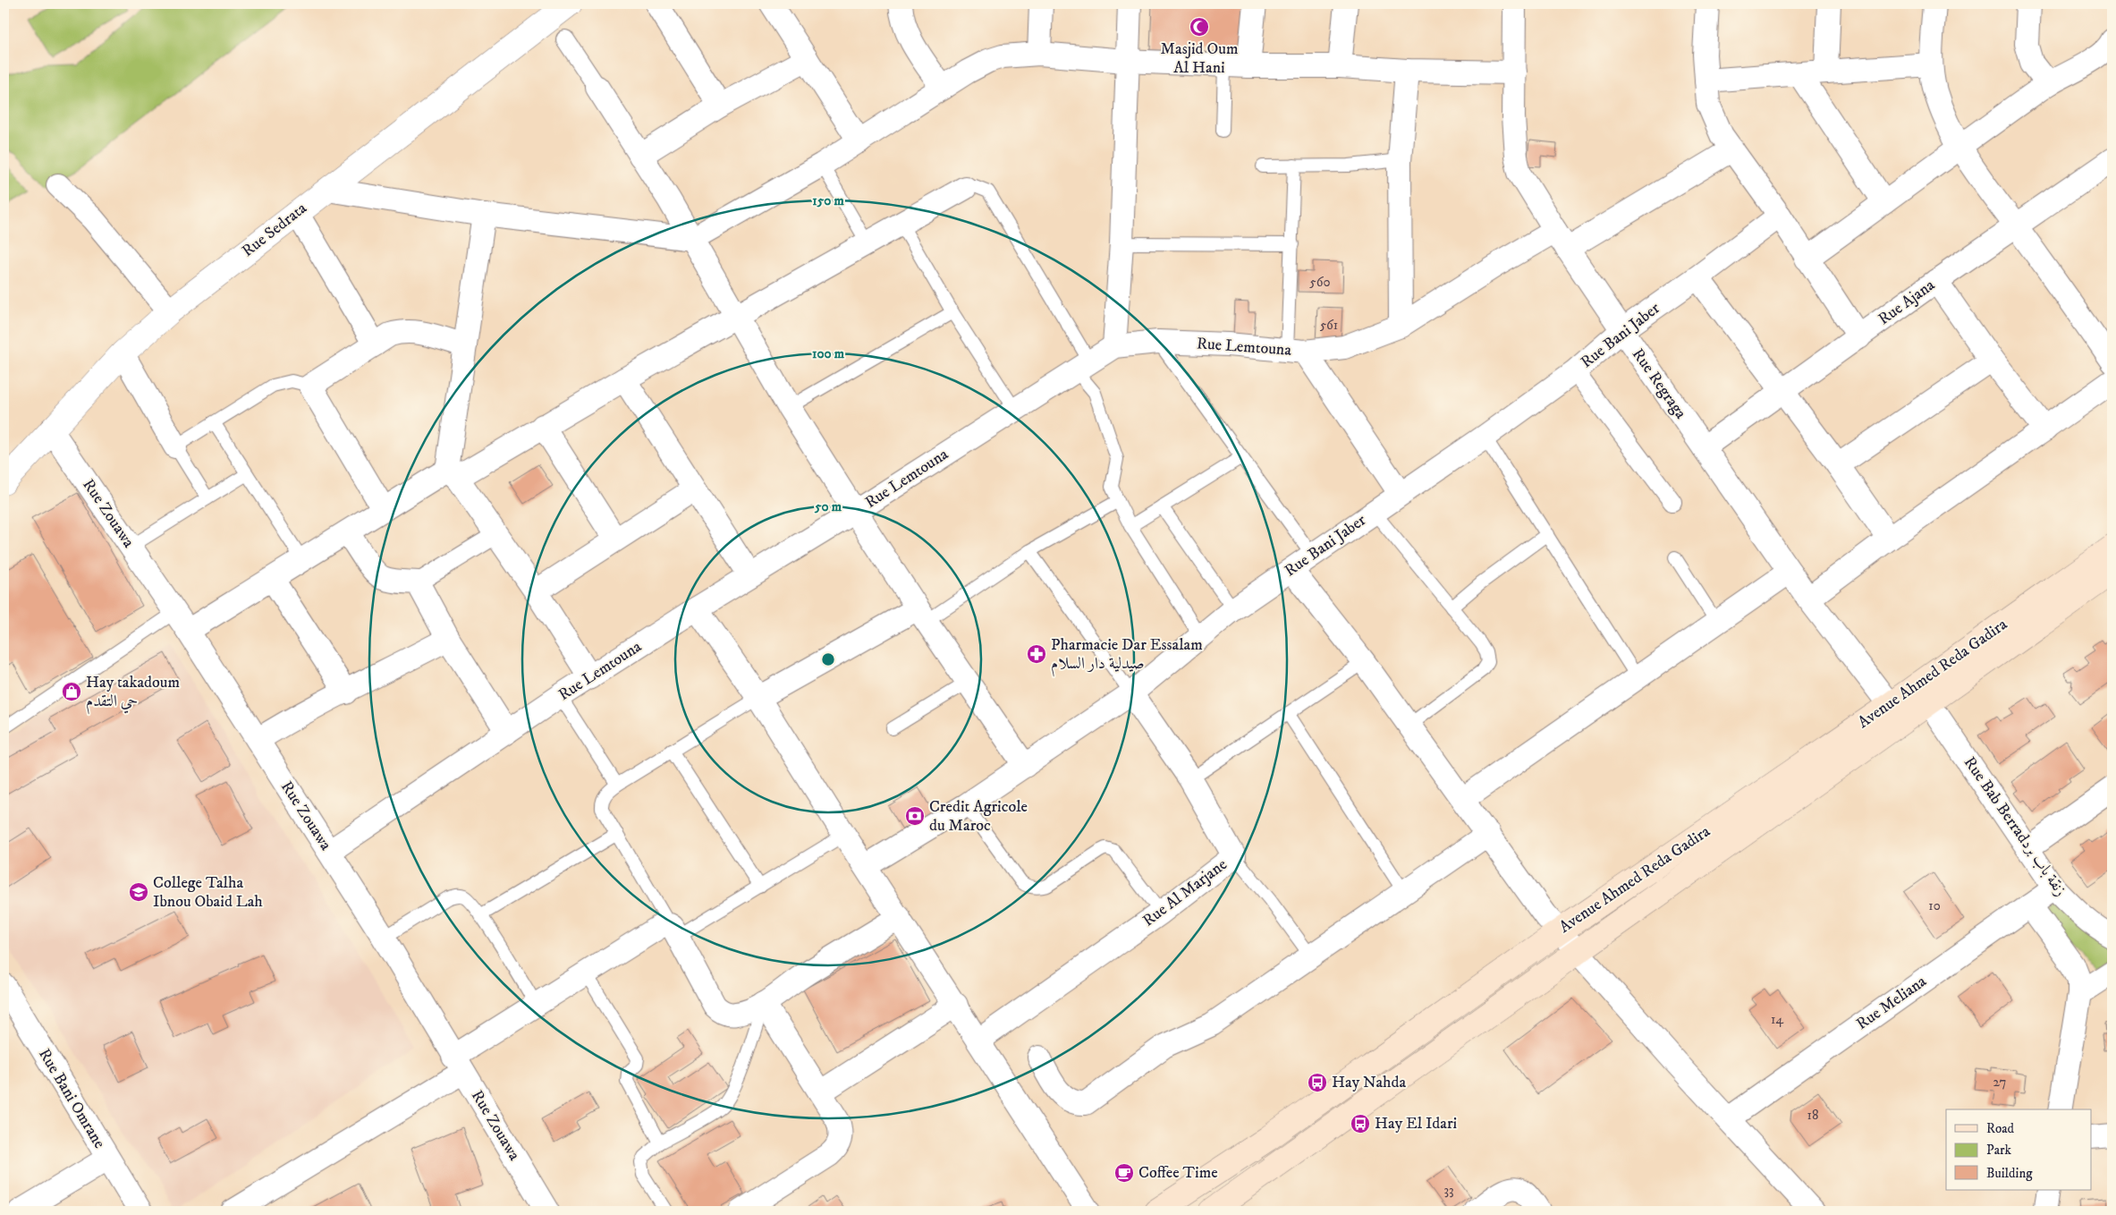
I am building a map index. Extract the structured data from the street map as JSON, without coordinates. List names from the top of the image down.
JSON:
{
  "streets": {
    "main road": ["Avenue Ahmed Reda Gadira"],
    "street": [
      "Rue Sedrata",
      "Rue Ajana",
      "Rue Bani Jaber",
      "Rue Lemtouna",
      "Rue Regraga",
      "Rue Zouawa",
      "Rue Bab Berradزنقة باب برد",
      "Rue Al Marjane",
      "Rue Meliana",
      "Rue Bani Omrane"
    ]
  },
  "crossings": [
    ["Rue Sedrata", "Rue Zouawa"],
    ["Rue Ajana", "Rue Regraga"],
    ["Rue Bani Jaber", "Rue Lemtouna"],
    ["Rue Bani Jaber", "Rue Regraga"],
    ["Rue Bani Jaber", "Rue Al Marjane"],
    ["Rue Lemtouna", "Rue Zouawa"],
    ["Rue Regraga", "Avenue Ahmed Reda Gadira"],
    ["Avenue Ahmed Reda Gadira", "Rue Bab Berradزنقة باب برد"],
    ["Rue Bab Berradزنقة باب برد", "Rue Meliana"]
  ],
  "places": {
    "mosque": ["Masjid Oum Al Hani"],
    "pharmacy": ["Pharmacie Dar Essalam صيدلية دار السلام"],
    "shop": ["Hay takadoum حي التقدم"],
    "bank": ["Credit Agricole du Maroc"],
    "school or university": ["College Talha Ibnou Obaid Lah"],
    "bus stop": ["Hay Nahda", "Hay El Idari"],
    "cafe": ["Coffee Time"]
  },
  "house_numbers": [
    "560",
    "561",
    "10",
    "14",
    "27",
    "18",
    "33"
  ],
  "legend": ["Road", "Park", "Building"],
  "rings": ["150 m", "100 m", "50 m"]
}
